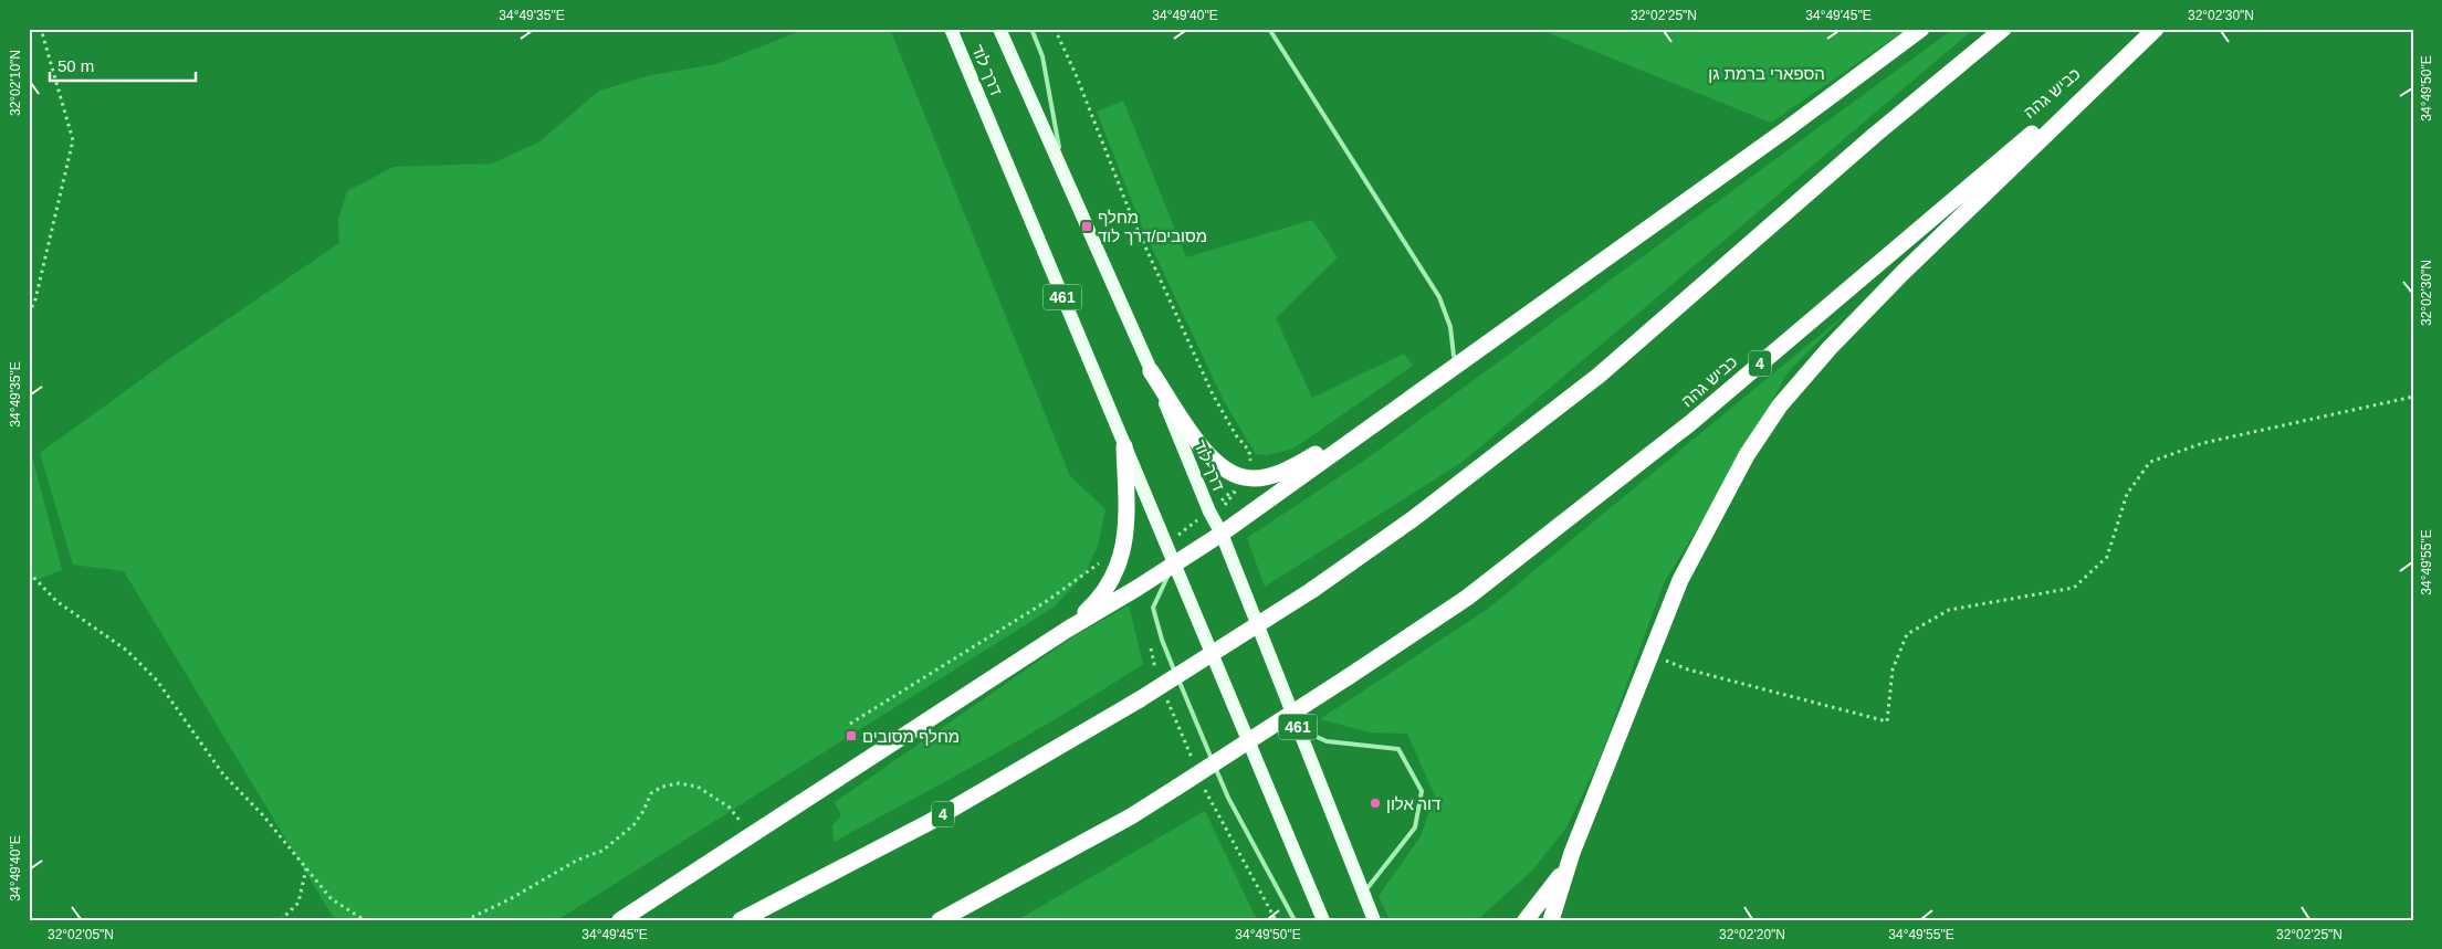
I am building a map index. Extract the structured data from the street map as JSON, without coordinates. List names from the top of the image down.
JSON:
{
  "streets": {
    "highway": ["כביש גהה", "4"],
    "main road": ["דרך לוד", "461"]
  },
  "parks": ["הספארי ברמת גן"],
  "places": {
    "transit": ["מחלף מסובים/דרך לוד", "מחלף מסובים"],
    "other": ["דור אלון"]
  },
  "scale_bar": "50 m",
  "coordinates": [
    "34°49'35\"E",
    "34°49'40\"E",
    "32°02'25\"N",
    "34°49'45\"E",
    "32°02'30\"N",
    "32°02'10\"N",
    "34°49'50\"E",
    "34°49'55\"E",
    "32°02'05\"N",
    "32°02'20\"N"
  ]
}
